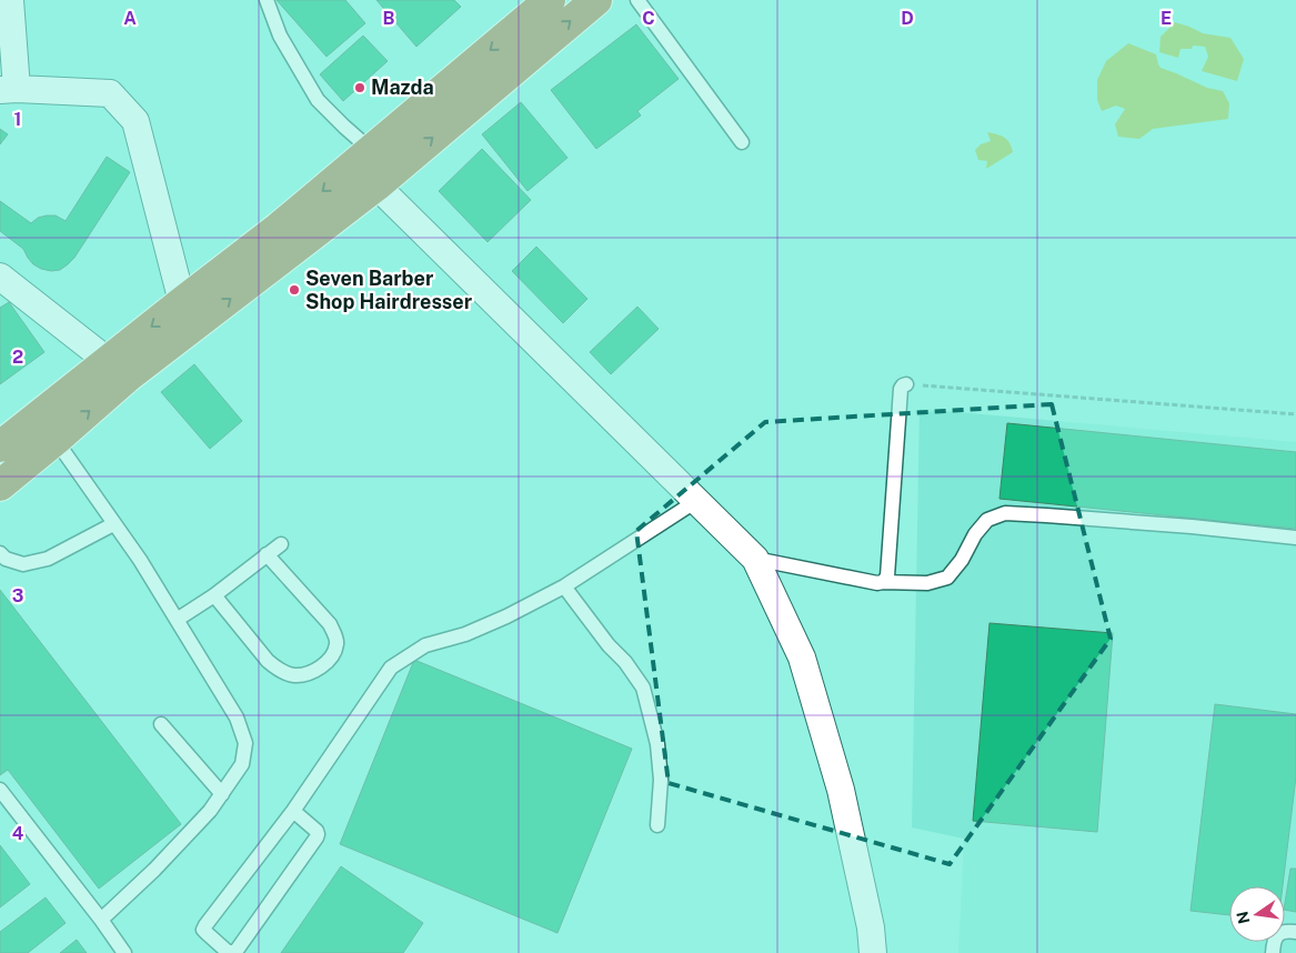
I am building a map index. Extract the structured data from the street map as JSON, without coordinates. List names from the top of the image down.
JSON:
{
  "places": ["Mazda", "Seven Barber Shop Hairdresser"],
  "north": "left",
  "grid": {
    "columns": [
      "A",
      "B",
      "C",
      "D",
      "E"
    ],
    "rows": [
      "1",
      "2",
      "3",
      "4"
    ]
  }
}
